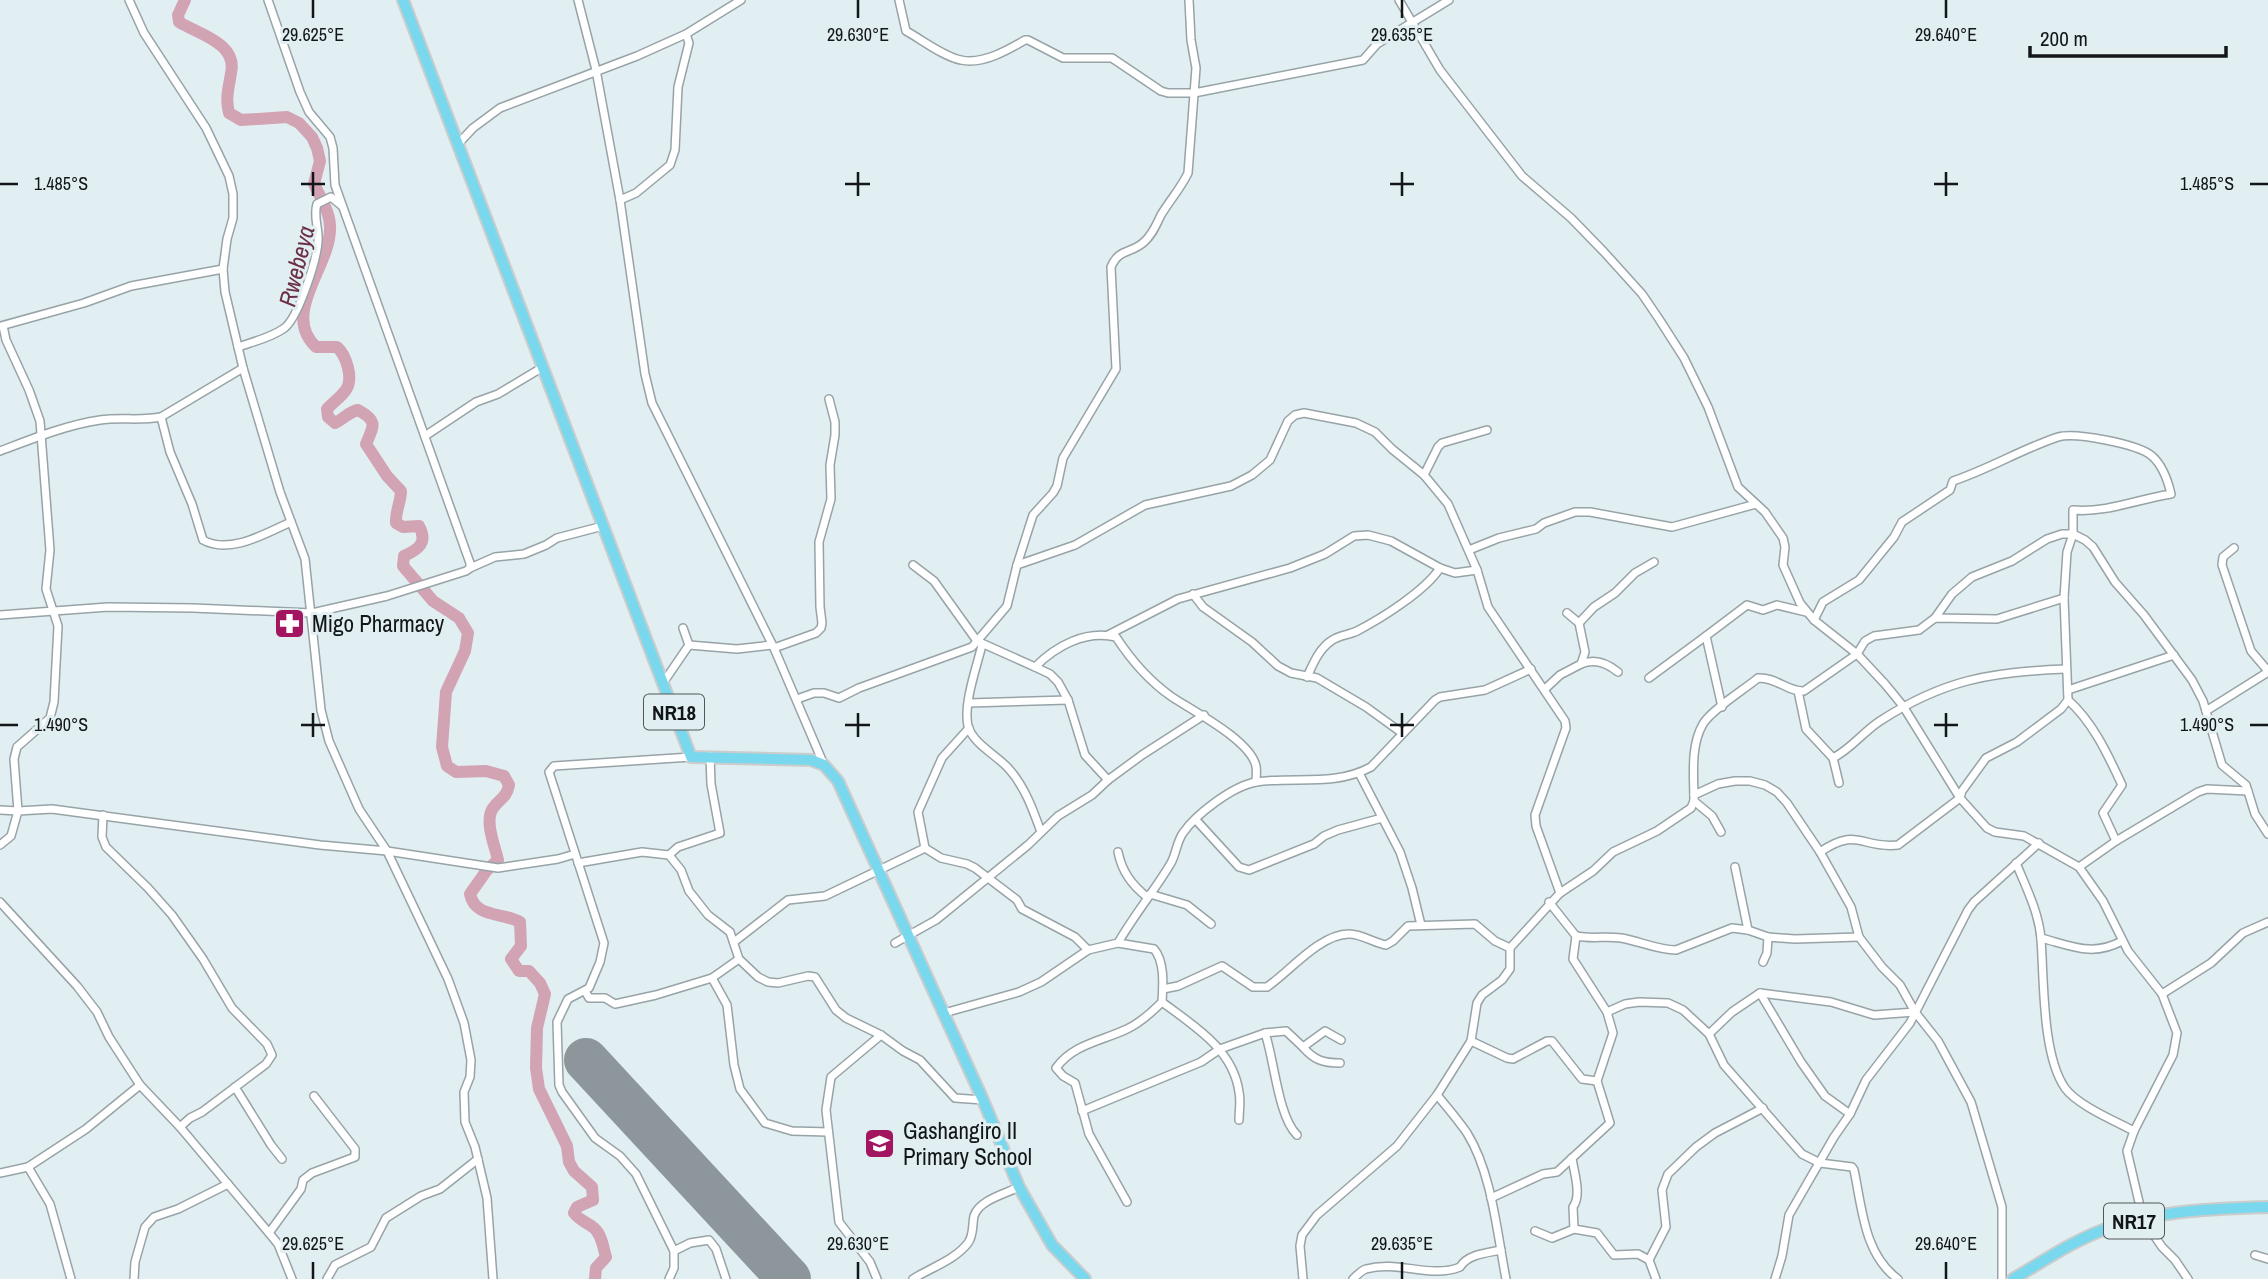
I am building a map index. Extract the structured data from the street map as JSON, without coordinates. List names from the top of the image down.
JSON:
{
  "streets": {
    "main road": ["NR18", "NR17"]
  },
  "water": ["Rwebeya"],
  "places": {
    "pharmacy": ["Migo Pharmacy"],
    "school or university": ["Gashangiro II Primary School"]
  },
  "scale_bar": "200 m",
  "coordinates": [
    "29.625°E",
    "29.630°E",
    "29.635°E",
    "29.640°E",
    "1.485°S",
    "1.490°S"
  ]
}
